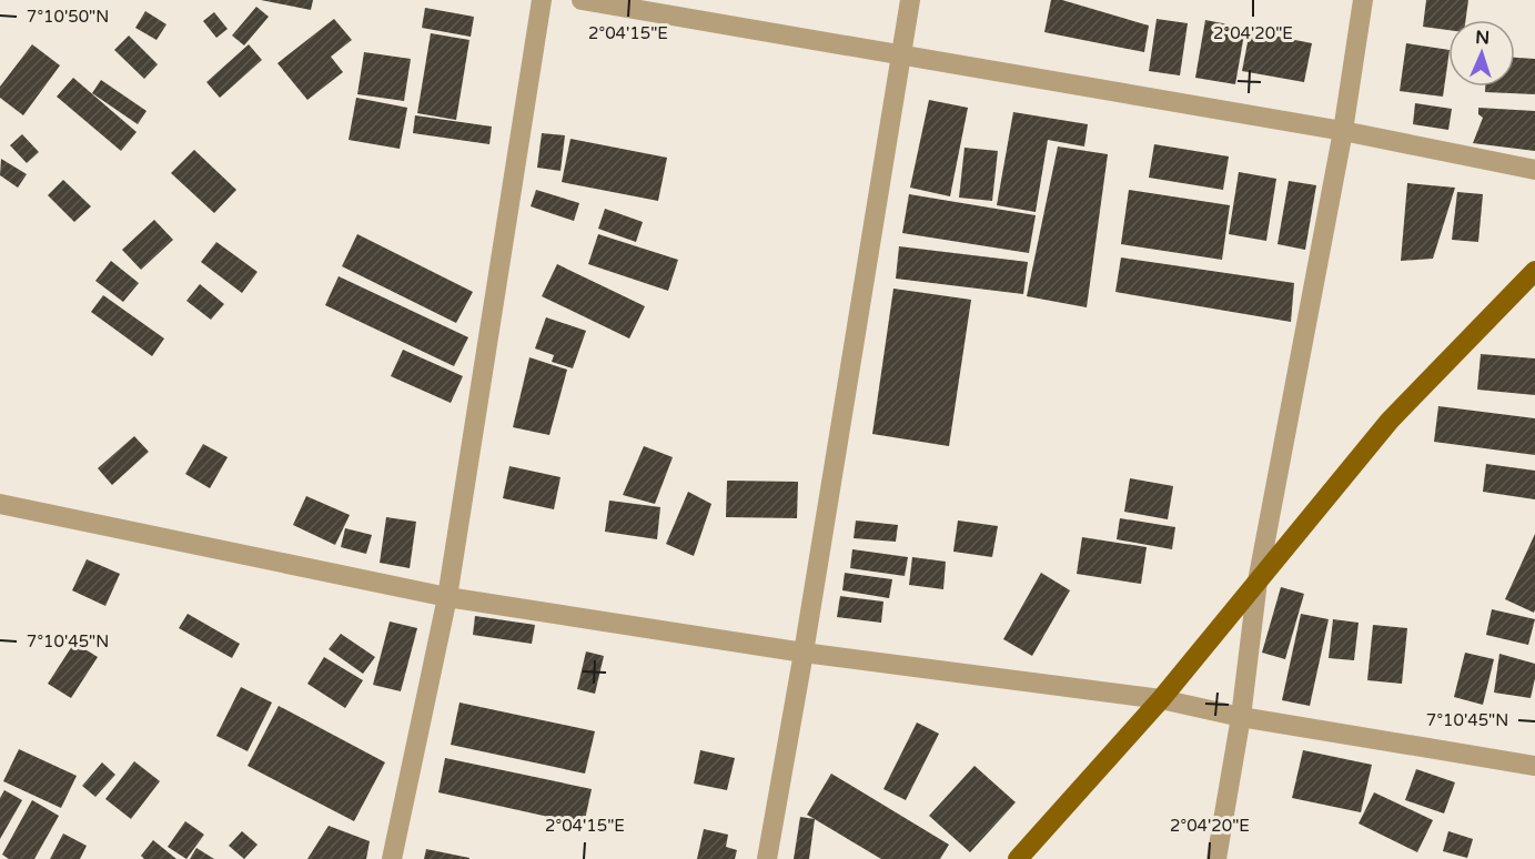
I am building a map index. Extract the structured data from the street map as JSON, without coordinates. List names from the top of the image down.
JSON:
{
  "north": "top",
  "coordinates": [
    "7°10'50\"N",
    "2°04'15\"E",
    "2°04'20\"E",
    "7°10'45\"N"
  ]
}
